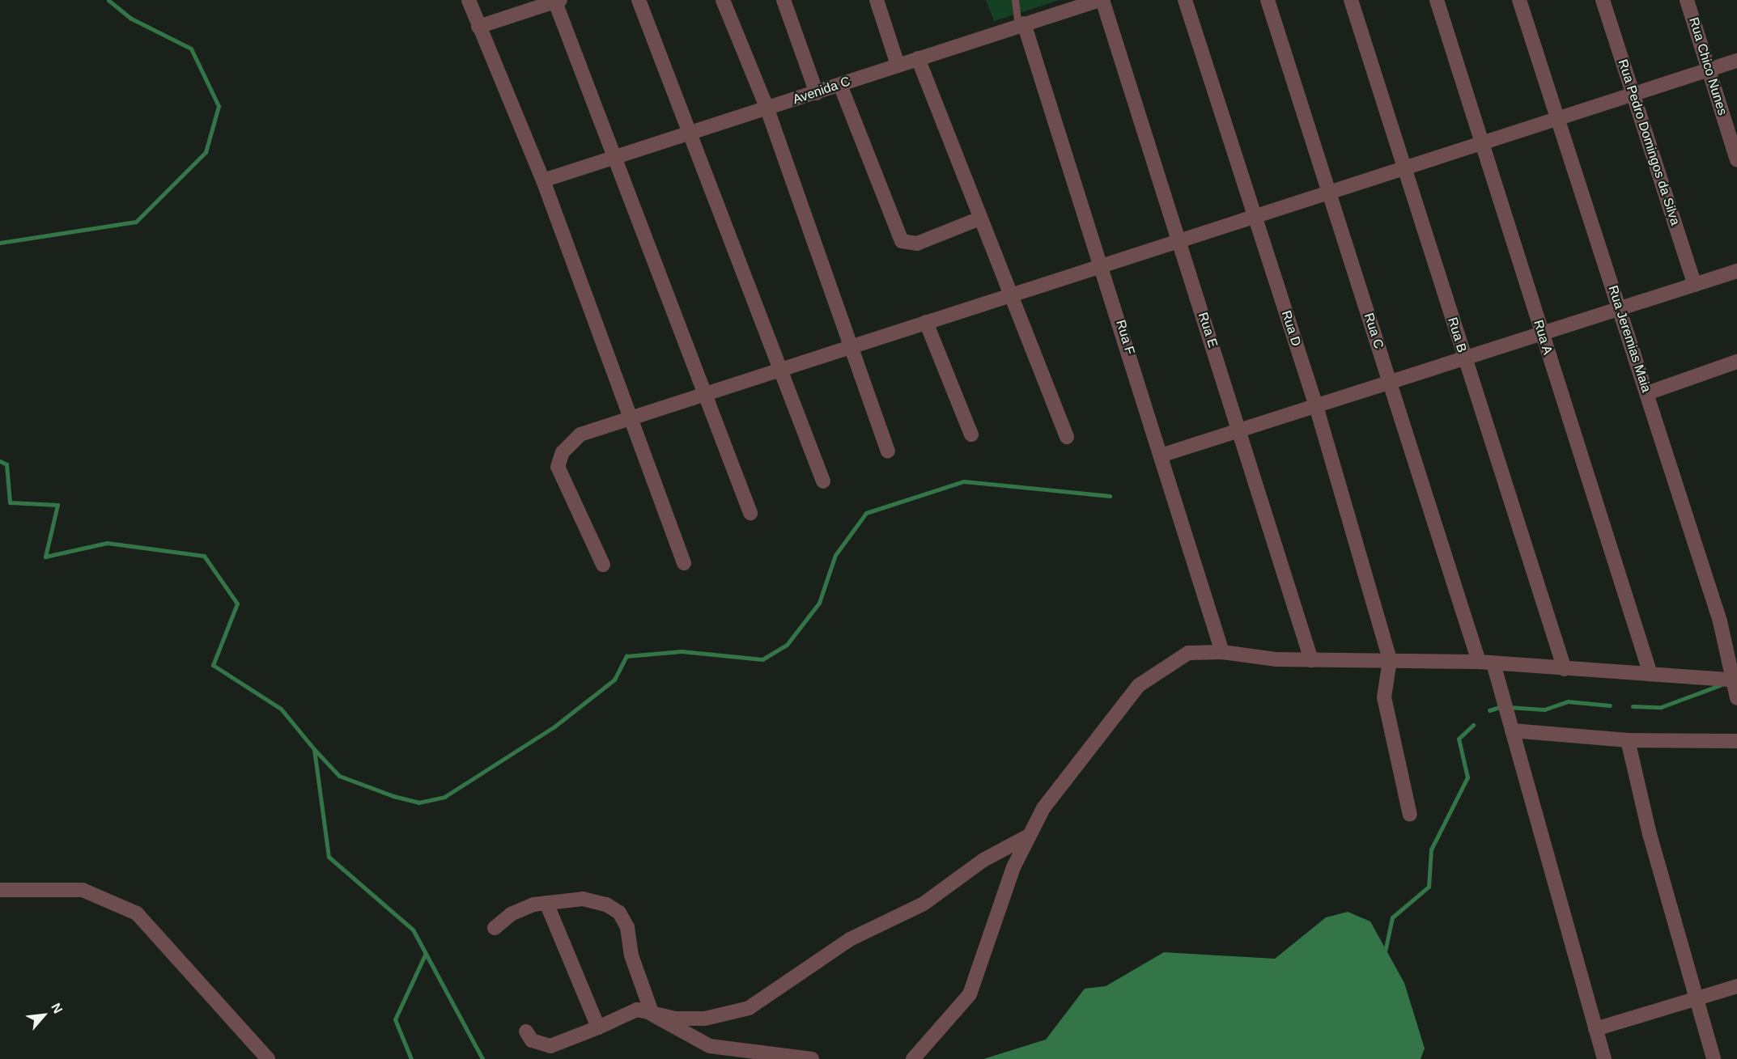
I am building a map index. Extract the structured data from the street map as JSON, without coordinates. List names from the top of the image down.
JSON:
{
  "streets": {
    "street": [
      "Rua Chico Nunes",
      "Avenida C",
      "Rua Pedro Domingos da Silva",
      "Rua D",
      "Rua E",
      "Rua C",
      "Rua B",
      "Rua F",
      "Rua A",
      "Rua Jeremias Maia"
    ]
  },
  "crossings": [
    ["Avenida C", "Rua E"],
    ["Avenida C", "Rua F"]
  ],
  "north": "top right"
}
